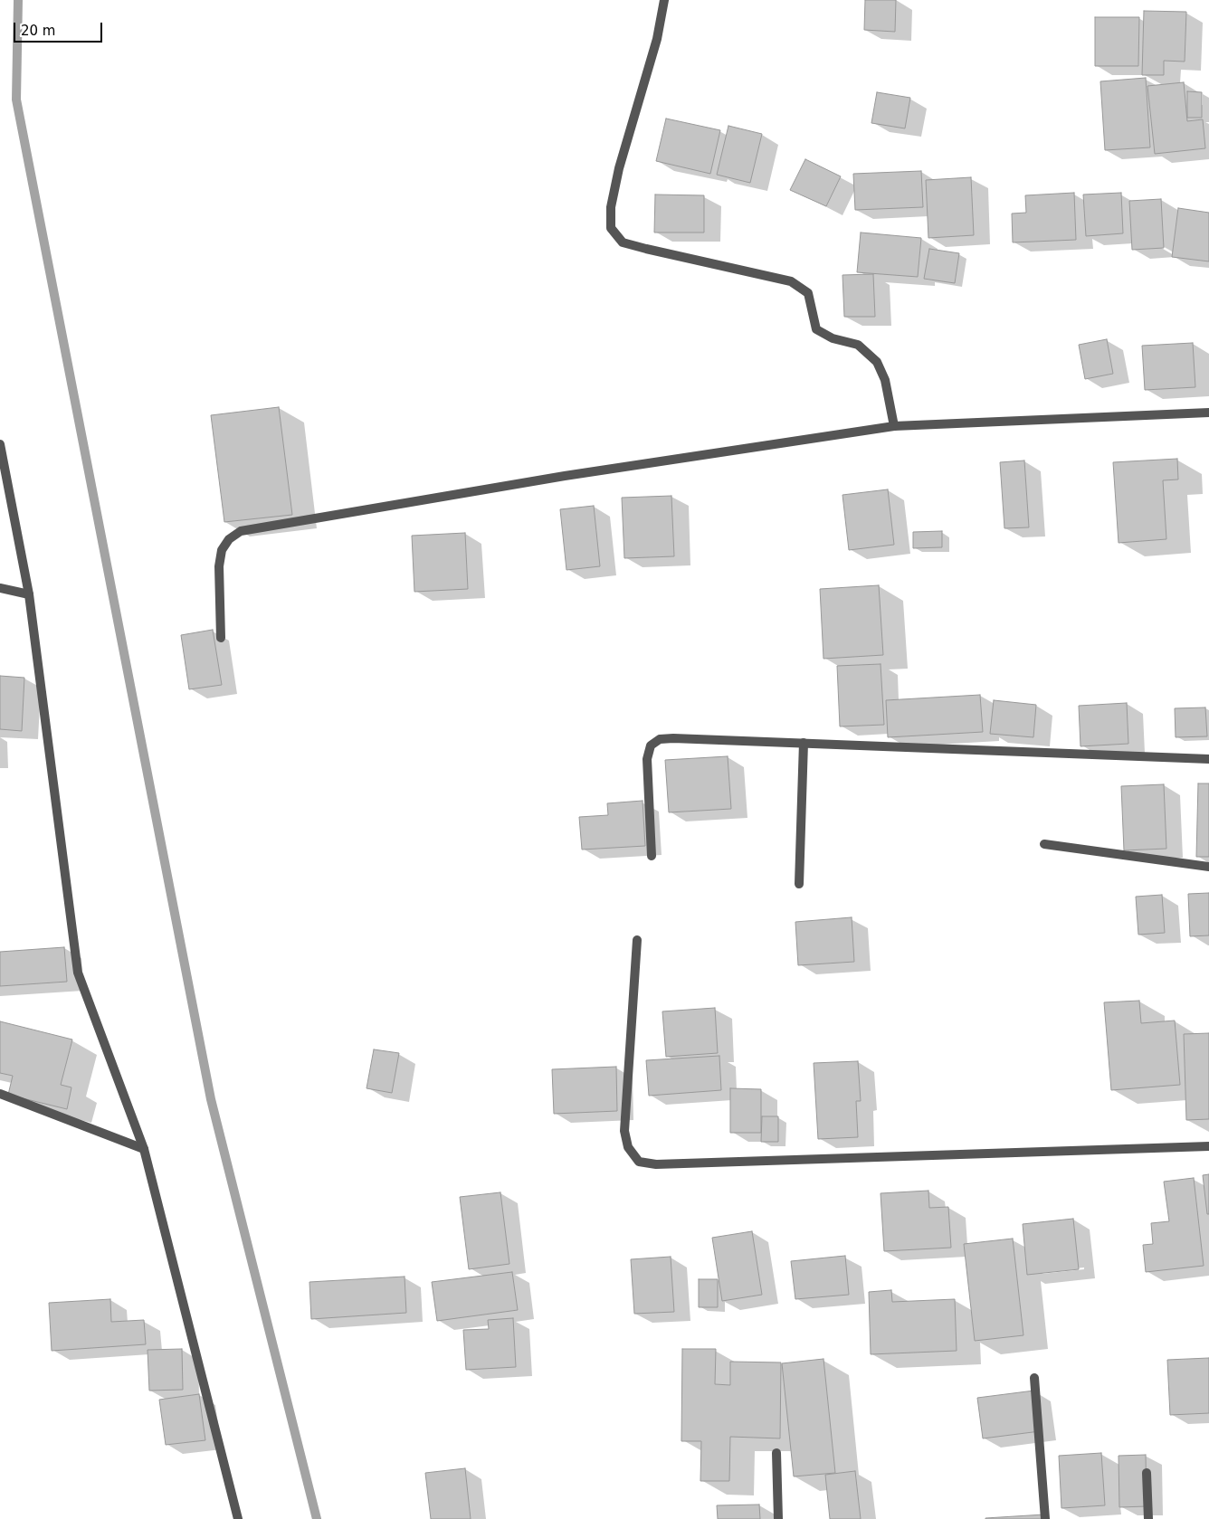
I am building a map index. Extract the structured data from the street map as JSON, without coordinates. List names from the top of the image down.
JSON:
{
  "scale_bar": "20 m"
}
